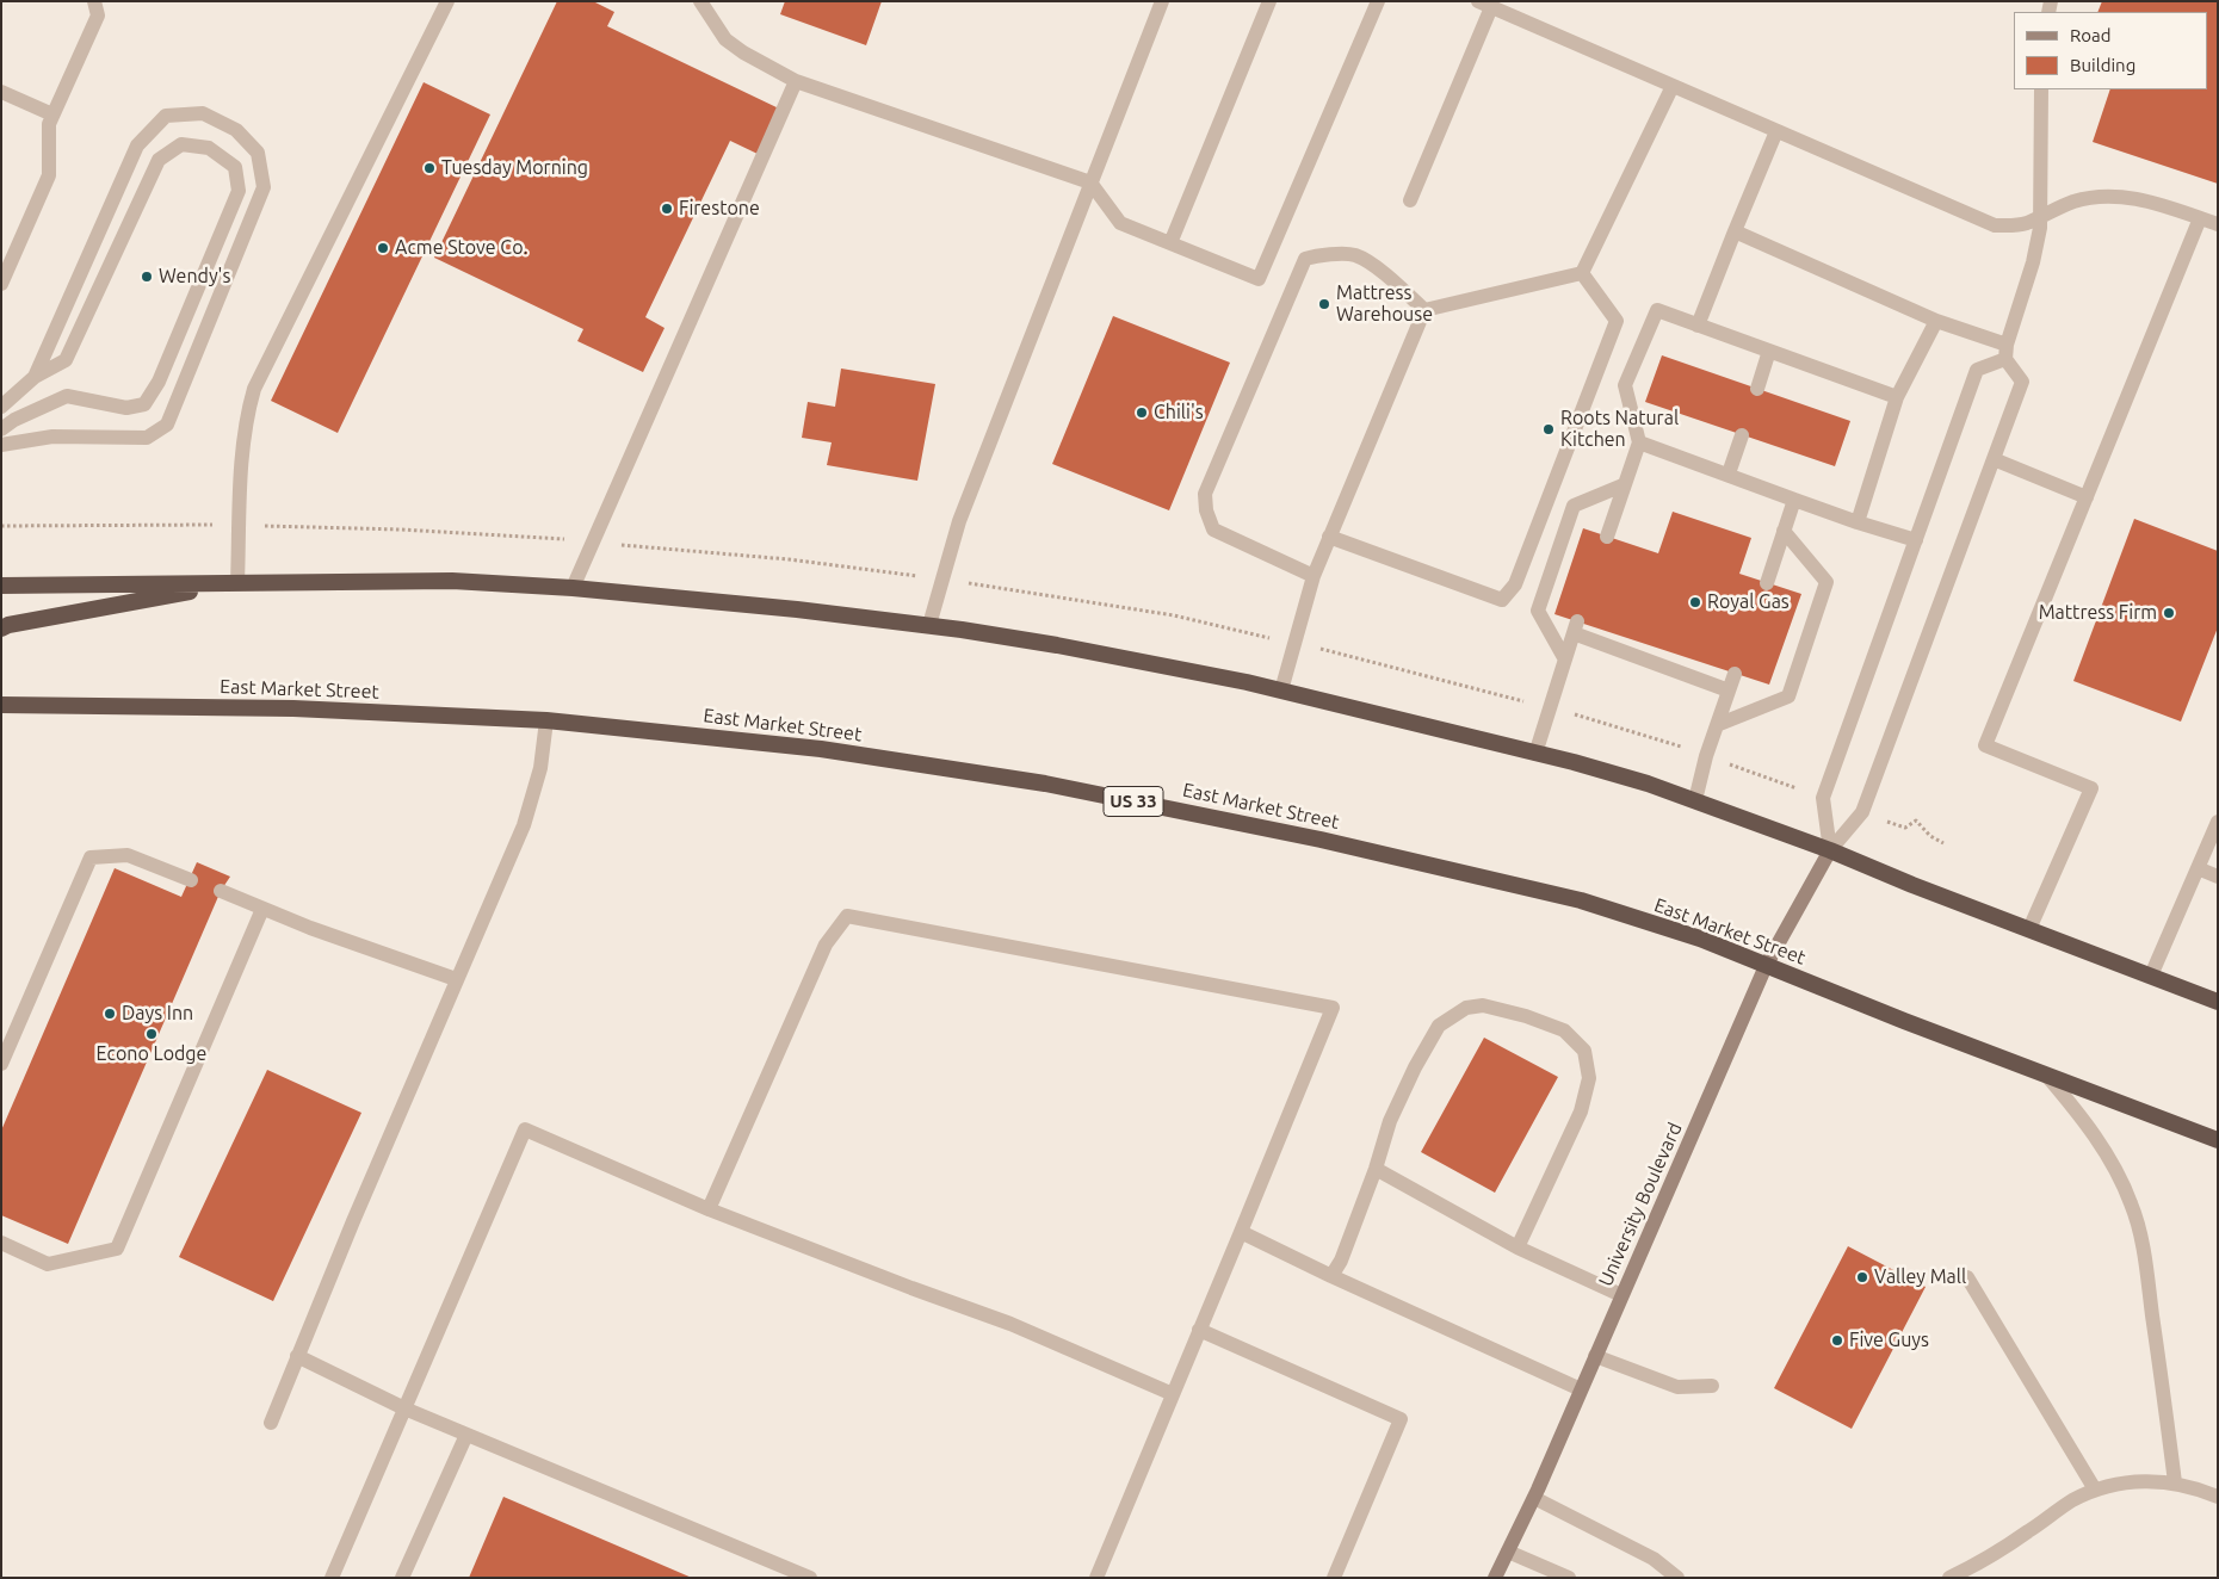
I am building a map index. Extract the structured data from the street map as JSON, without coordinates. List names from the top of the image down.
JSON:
{
  "streets": {
    "highway": ["East Market Street", "US 33"],
    "main road": ["University Boulevard"]
  },
  "crossings": [
    ["East Market Street", "University Boulevard"]
  ],
  "places": [
    "Tuesday Morning",
    "Firestone",
    "Acme Stove Co.",
    "Wendy's",
    "Mattress Warehouse",
    "Chili's",
    "Roots Natural Kitchen",
    "Royal Gas",
    "Mattress Firm",
    "Days Inn",
    "Econo Lodge",
    "Valley Mall",
    "Five Guys"
  ],
  "legend": ["Road", "Building"]
}
